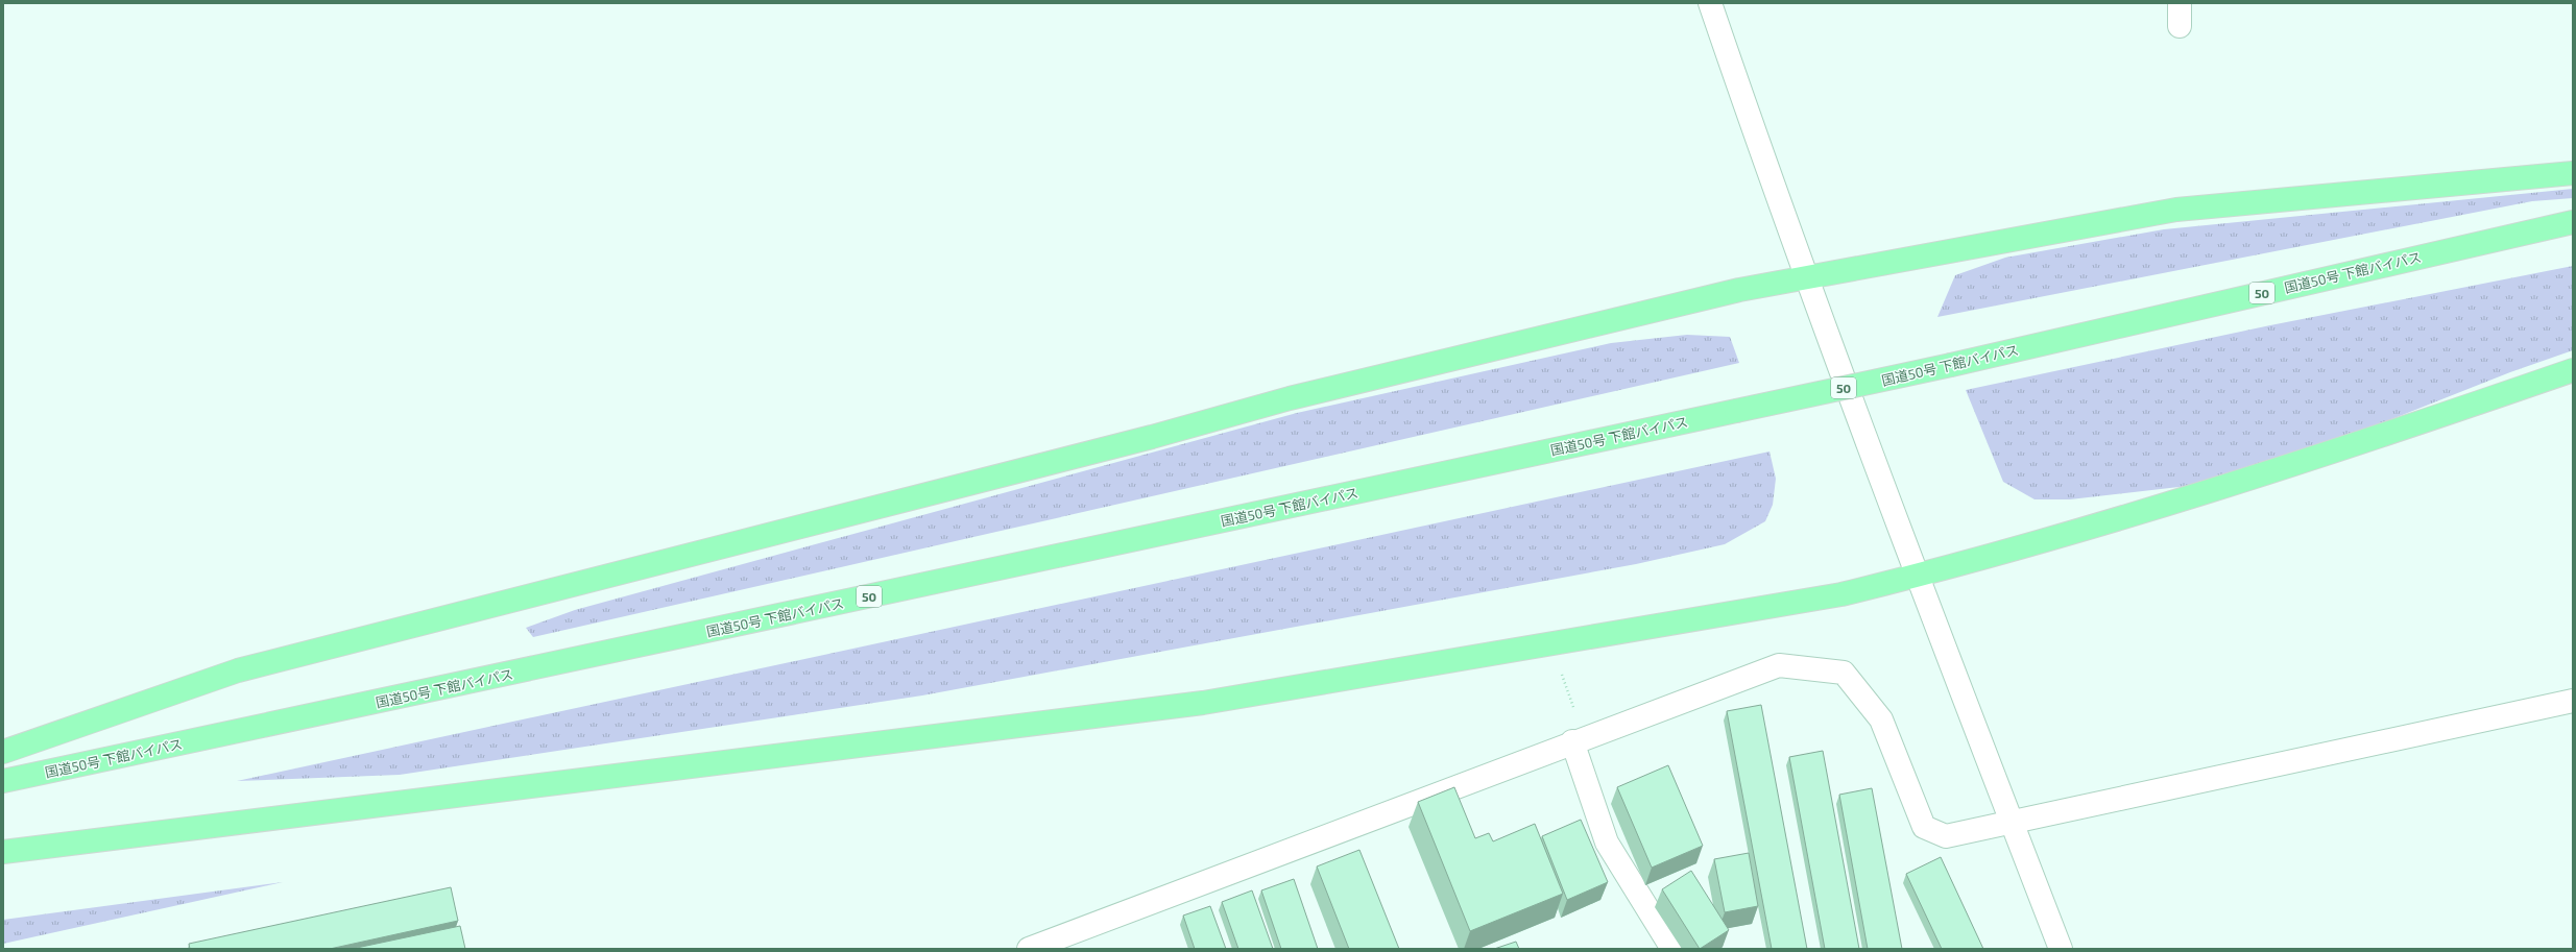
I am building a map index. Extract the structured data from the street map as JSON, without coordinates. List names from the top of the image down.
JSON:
{
  "streets": {
    "highway": ["国道50号 下館バイパス", "50"]
  }
}
